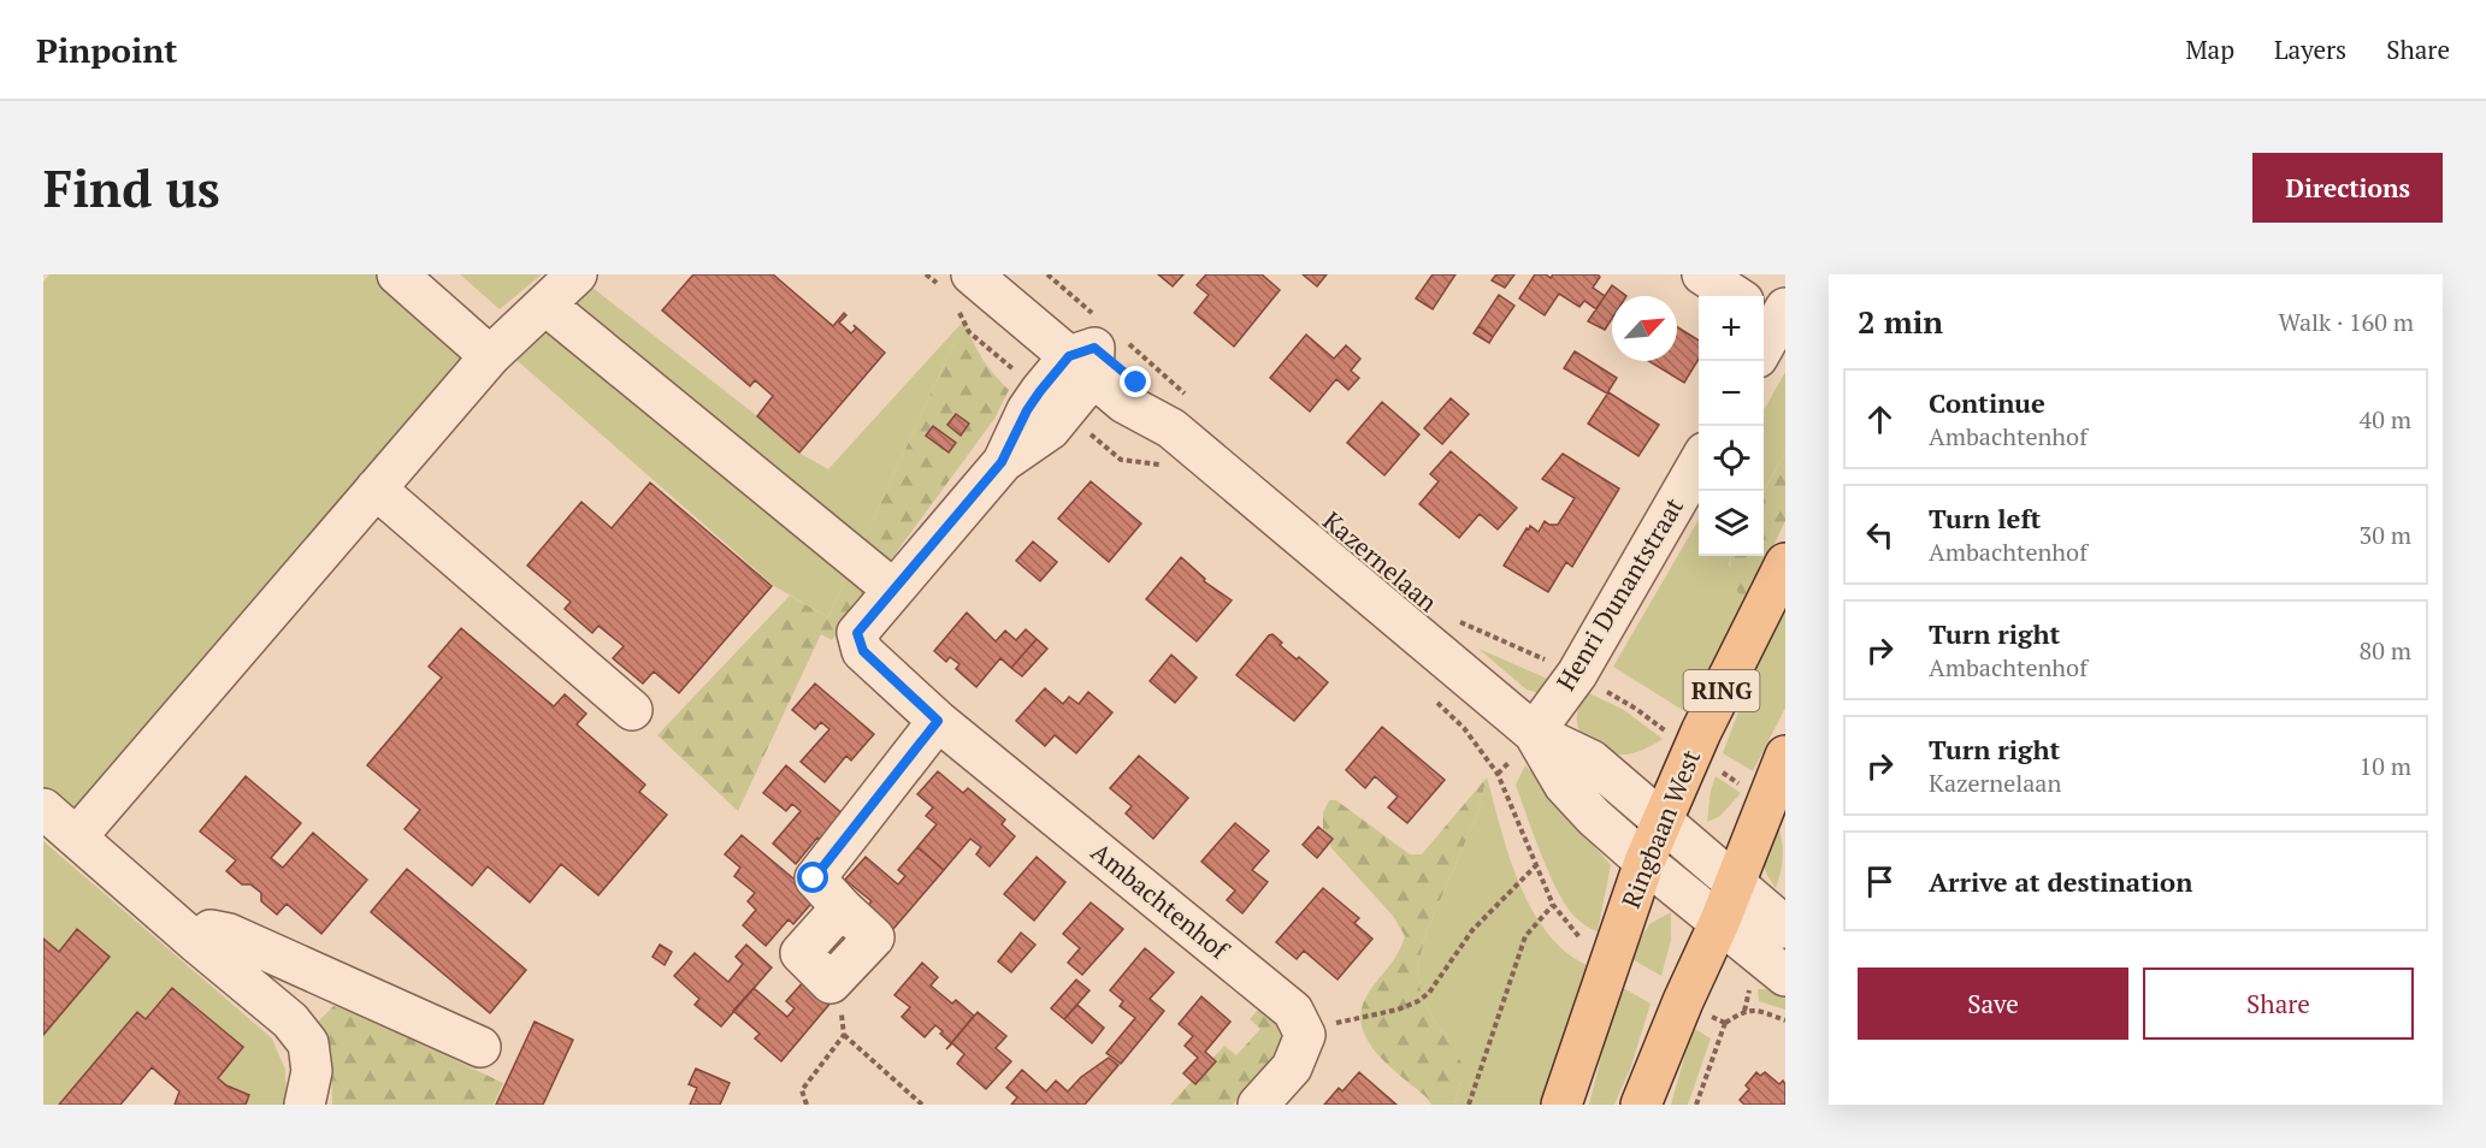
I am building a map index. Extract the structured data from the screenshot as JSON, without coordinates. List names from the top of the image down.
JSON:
{
  "streets": {
    "main road": ["RING", "Ringbaan West"],
    "street": ["Kazernelaan", "Henri Dunantstraat", "Ambachtenhof"]
  },
  "crossings": [
    ["Kazernelaan", "Henri Dunantstraat"],
    ["Kazernelaan", "Ringbaan West"],
    ["Kazernelaan", "Ambachtenhof"]
  ],
  "north": "top right",
  "page": {
    "header": "Pinpoint",
    "nav": ["Map", "Layers", "Share"],
    "buttons": [
      "Directions",
      ["Save", "Share"]
    ],
    "title": "Find us",
    "heading": ["2 min", "Walk · 160 m"],
    "map_buttons": ["+", "−"],
    "list": [
      ["Continue", "Ambachtenhof", "40 m"],
      ["Turn left", "Ambachtenhof", "30 m"],
      ["Turn right", "Ambachtenhof", "80 m"],
      ["Turn right", "Kazernelaan", "10 m"],
      "Arrive at destination"
    ]
  }
}
